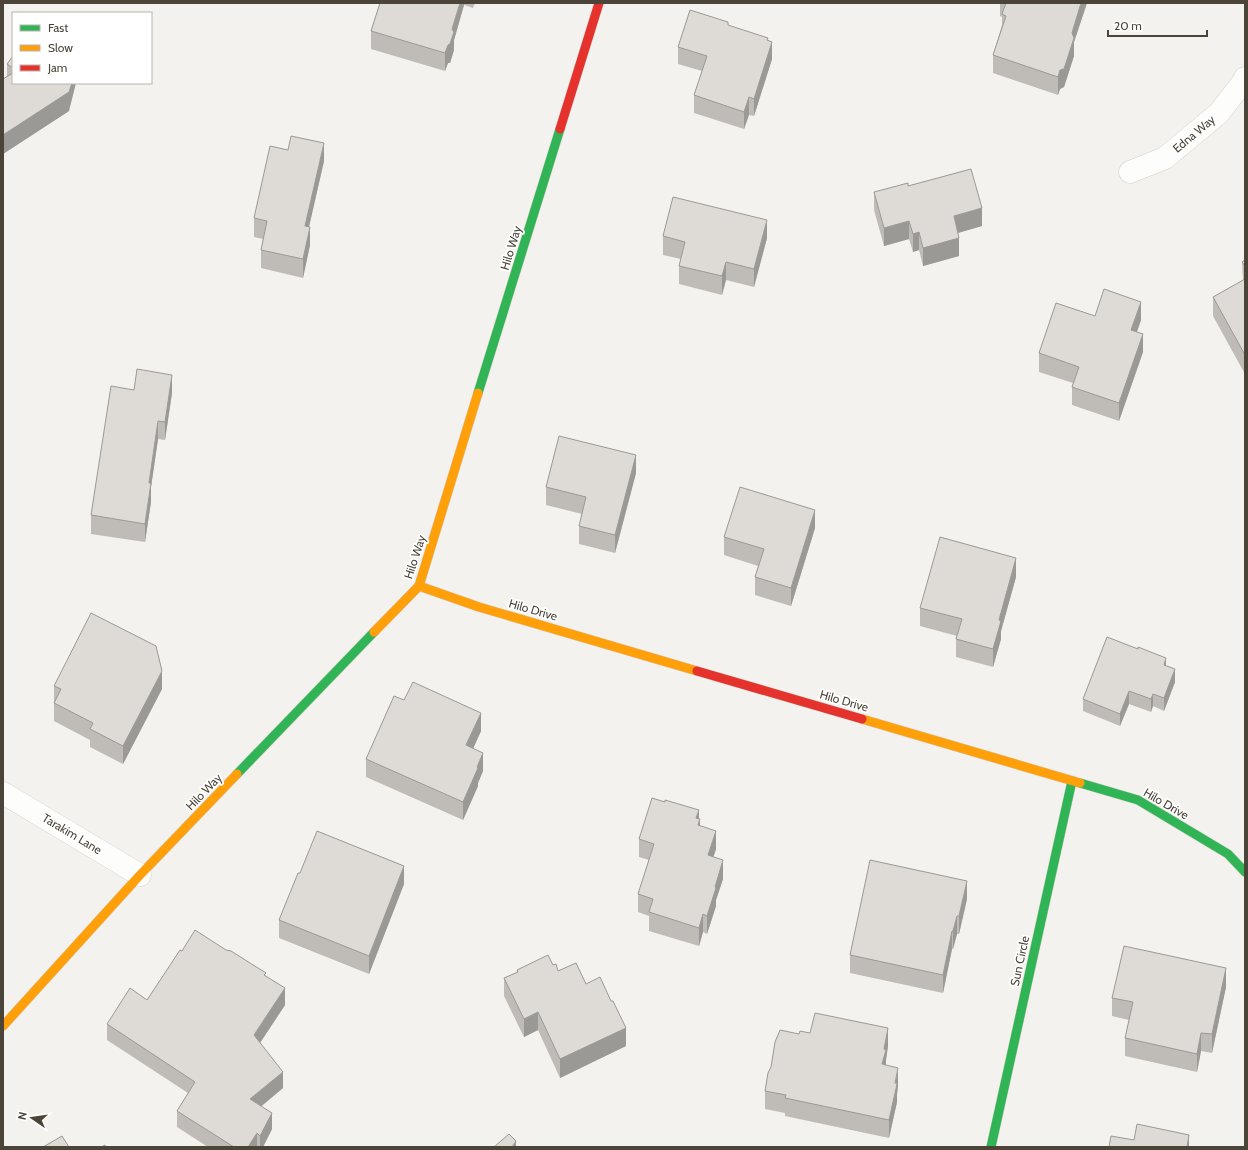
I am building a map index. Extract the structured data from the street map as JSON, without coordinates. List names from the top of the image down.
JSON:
{
  "streets": {
    "street": [
      "Edna Way",
      "Hilo Way",
      "Hilo Drive",
      "Tarakim Lane",
      "Sun Circle"
    ]
  },
  "crossings": [
    ["Hilo Way", "Hilo Drive"],
    ["Hilo Way", "Tarakim Lane"],
    ["Hilo Drive", "Sun Circle"]
  ],
  "legend": ["Fast", "Slow", "Jam"],
  "scale_bar": "20 m",
  "north": "left"
}
